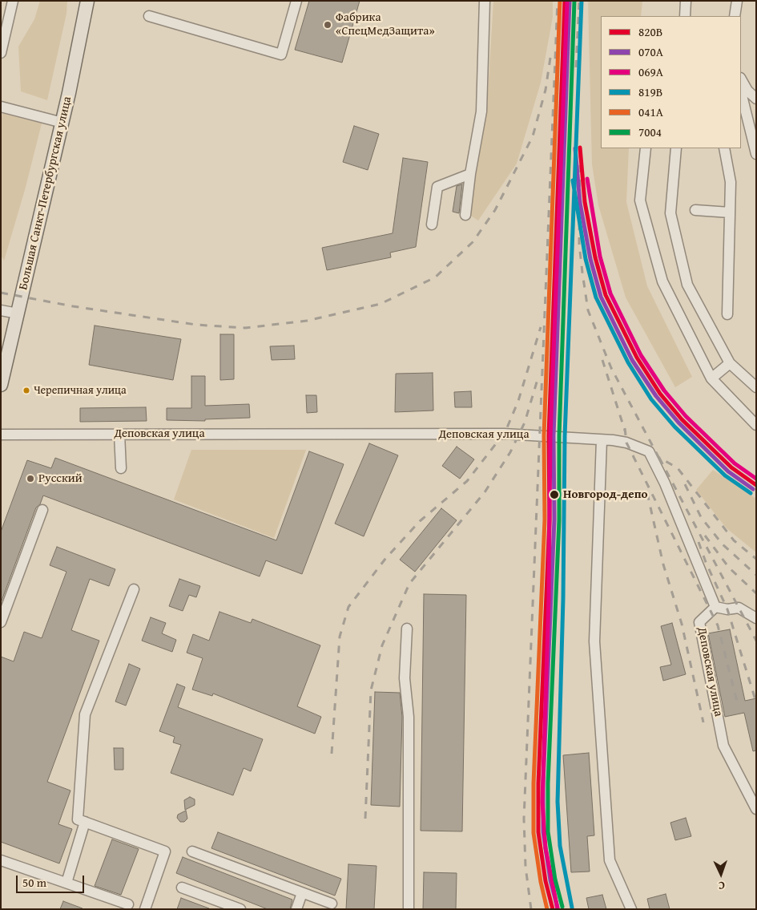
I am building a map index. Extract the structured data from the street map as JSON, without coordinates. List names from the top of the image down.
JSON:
{
  "streets": {
    "main road": ["Большая Санкт-Петербургская улица"],
    "street": ["Деповская улица"]
  },
  "places": [
    "Фабрика «СпецМедЗащита»",
    "Черепичная улица",
    "Русский",
    "Новгород-депо"
  ],
  "lines": [
    "transit line 820В",
    "transit line 070А",
    "transit line 069А",
    "transit line 819В",
    "transit line 041А",
    "transit line 7004"
  ],
  "legend": [
    "820В",
    "070А",
    "069А",
    "819В",
    "041А",
    "7004"
  ],
  "scale_bar": "50 m",
  "north": "bottom"
}
